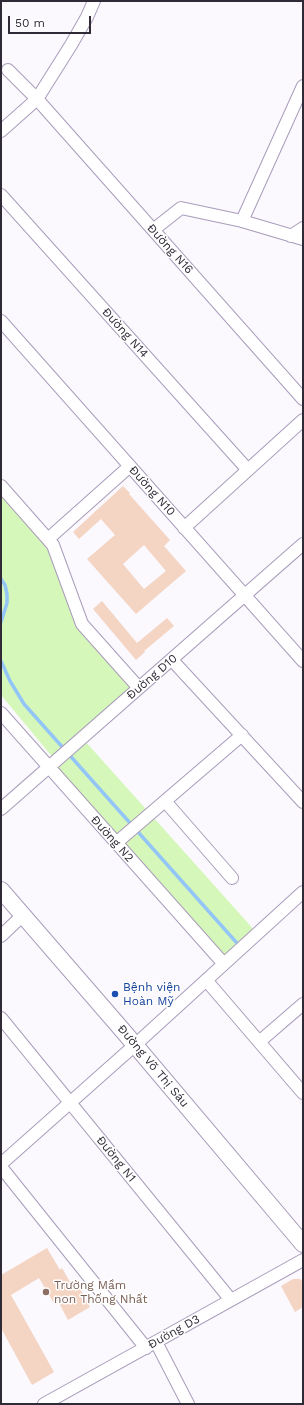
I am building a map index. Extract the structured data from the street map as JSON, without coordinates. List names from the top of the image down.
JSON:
{
  "streets": {
    "main road": ["Đường Võ Thị Sáu"],
    "street": [
      "Đường N16",
      "Đường N14",
      "Đường N10",
      "Đường D10",
      "Đường N2",
      "Đường N1",
      "Đường D3"
    ]
  },
  "crossings": [
    ["Đường N10", "Đường D10"],
    ["Đường D10", "Đường N2"],
    ["Đường N1", "Đường D3"]
  ],
  "places": ["Bệnh viện Hoàn Mỹ", "Trường Mầm non Thống Nhất"],
  "scale_bar": "50 m"
}
